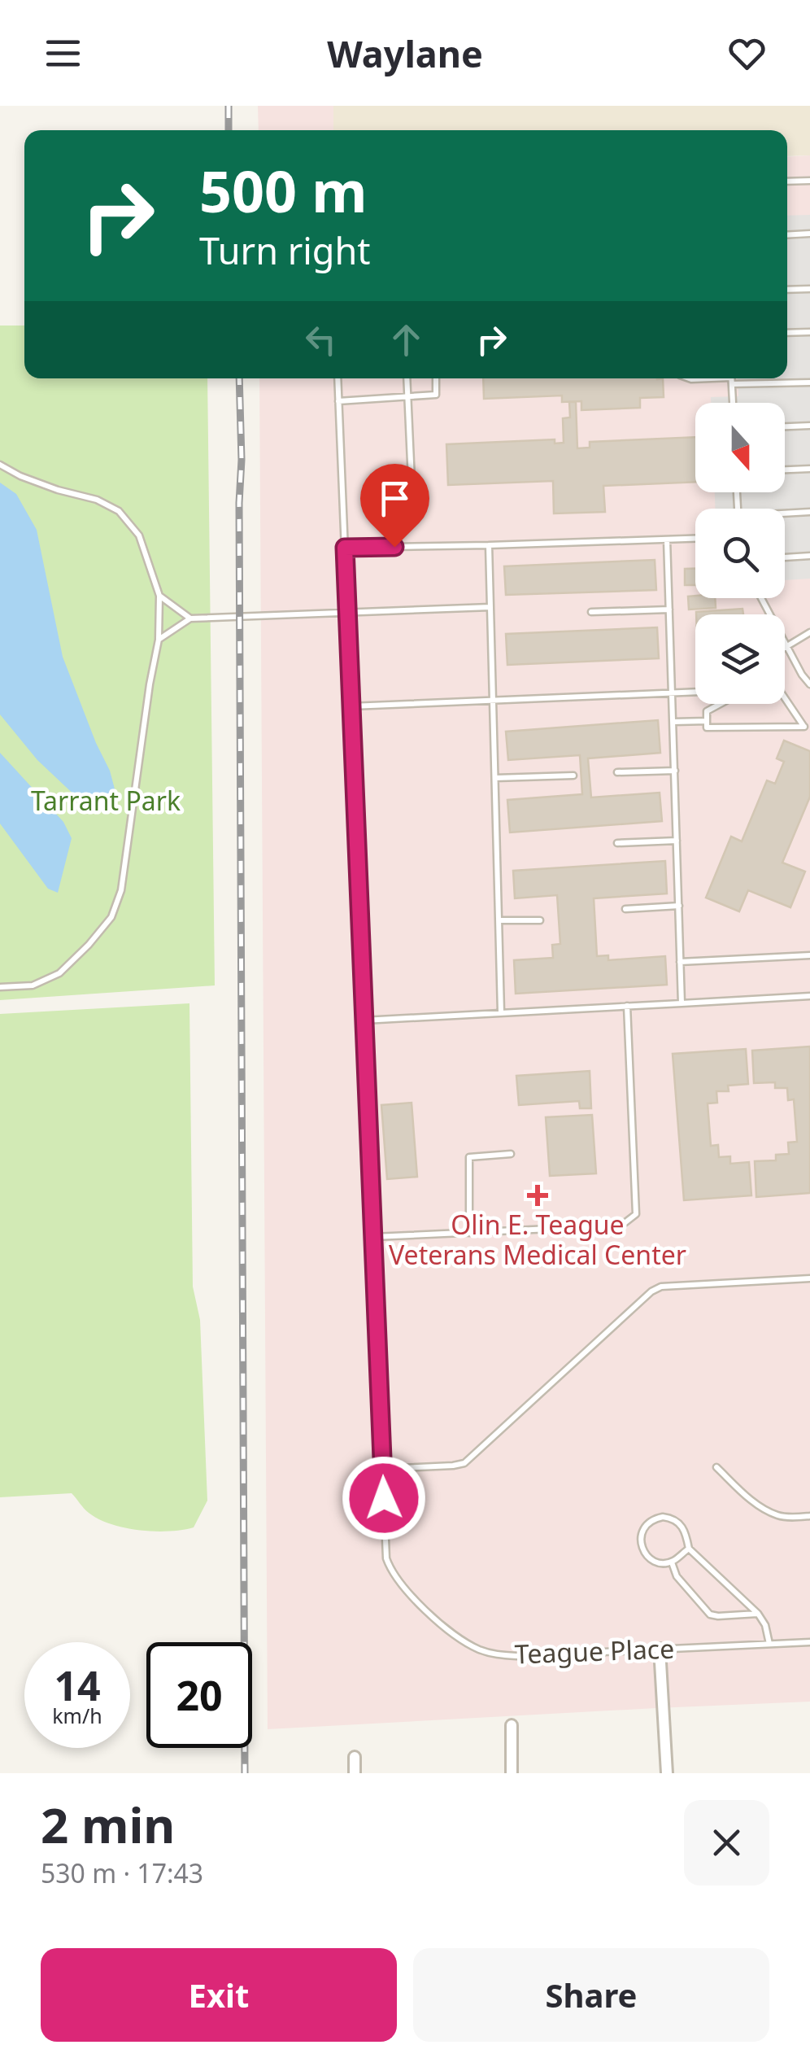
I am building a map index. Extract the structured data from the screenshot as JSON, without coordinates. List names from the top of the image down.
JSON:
{
  "streets": {
    "lane": ["Teague Place"]
  },
  "parks": ["Tarrant Park"],
  "places": {
    "health": ["Olin E. Teague Veterans Medical Center"]
  },
  "north": "bottom",
  "page": {
    "header": "Waylane",
    "turn": ["500 m", "Turn right"],
    "speed": "14 km/h",
    "limit": "20",
    "heading": ["2 min", "530 m · 17:43"],
    "buttons": ["Exit", "Share"]
  }
}
